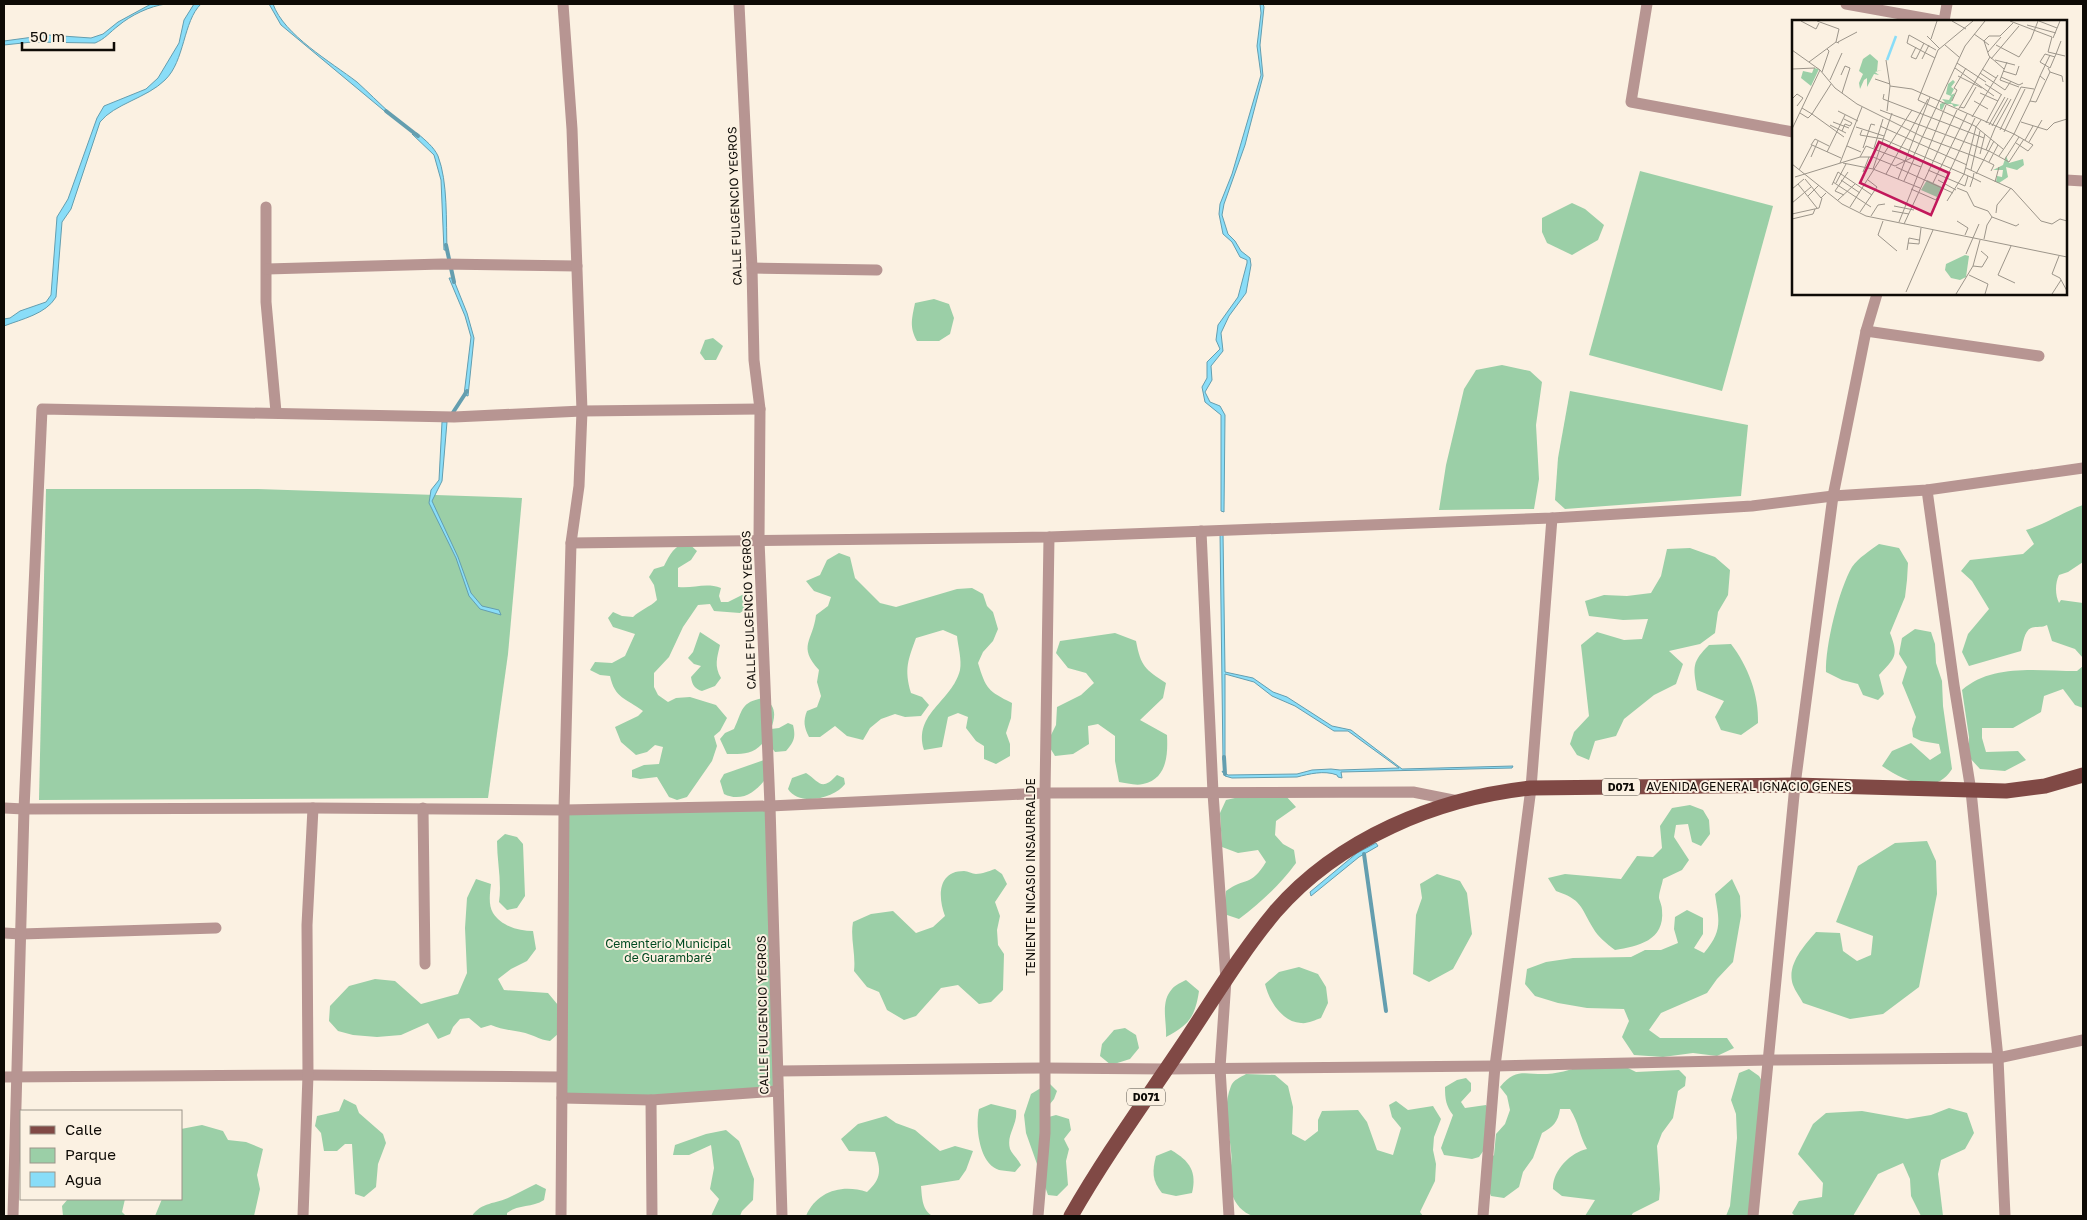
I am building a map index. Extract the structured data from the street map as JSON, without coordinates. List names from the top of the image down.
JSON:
{
  "streets": {
    "main road": ["D071", "AVENIDA GENERAL IGNACIO GENES"],
    "street": ["CALLE FULGENCIO YEGROS", "TENIENTE NICASIO INSAURRALDE"]
  },
  "parks": ["Cementerio Municipal de Guarambaré"],
  "legend": ["Calle", "Parque", "Agua"],
  "scale_bar": "50 m"
}
